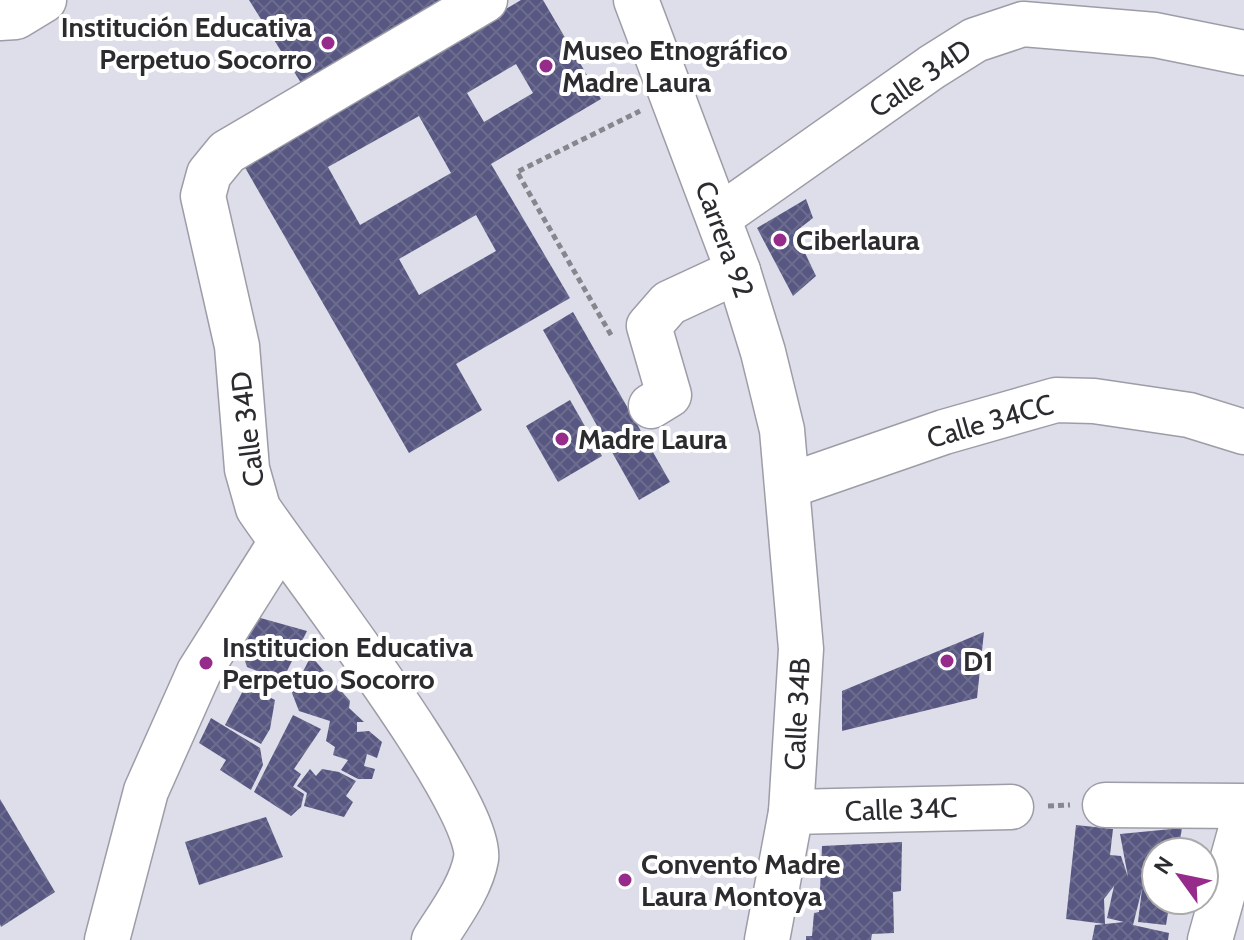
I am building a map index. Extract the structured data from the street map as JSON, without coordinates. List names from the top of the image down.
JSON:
{
  "streets": {
    "street": [
      "Calle 34D",
      "Carrera 92",
      "Calle 34CC",
      "Calle 34B",
      "Calle 34C"
    ]
  },
  "crossings": [
    ["Calle 34D", "Carrera 92"],
    ["Carrera 92", "Calle 34CC"],
    ["Carrera 92", "Calle 34B"],
    ["Calle 34CC", "Calle 34B"],
    ["Calle 34B", "Calle 34C"]
  ],
  "places": [
    "Institución Educativa Perpetuo Socorro",
    "Museo Etnográfico Madre Laura",
    "Ciberlaura",
    "Madre Laura",
    "D1",
    "Institucion Educativa Perpetuo Socorro",
    "Convento Madre Laura Montoya"
  ],
  "north": "top left"
}
